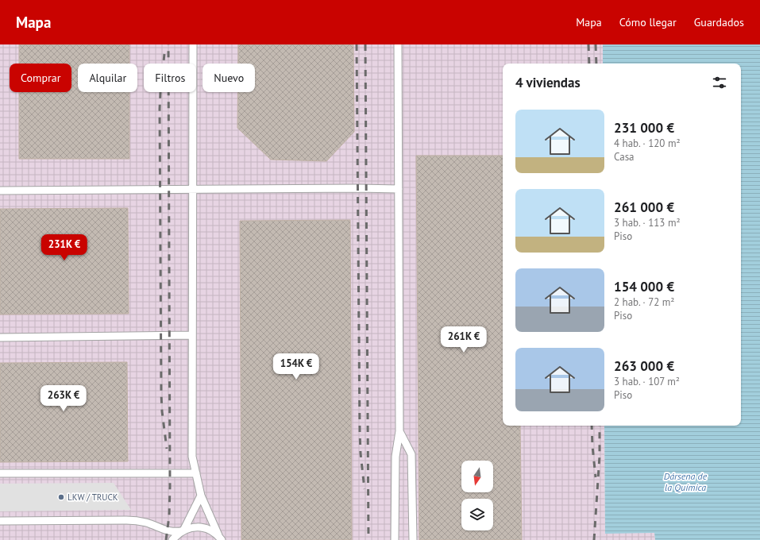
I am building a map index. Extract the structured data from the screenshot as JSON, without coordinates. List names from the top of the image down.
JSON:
{
  "water": ["Dársena de la Química"],
  "places": ["LKW / TRUCK"],
  "north": "bottom",
  "page": {
    "header": "Mapa",
    "nav": ["Mapa", "Cómo llegar", "Guardados"],
    "chip": [
      "Comprar",
      "Alquilar",
      "Filtros",
      "Nuevo"
    ],
    "heading": "4 viviendas",
    "list": [
      {
        "name": "231 000 €",
        "note": "4 hab. · 120 m² · Casa"
      },
      {
        "name": "261 000 €",
        "note": "3 hab. · 113 m² · Piso"
      },
      {
        "name": "154 000 €",
        "note": "2 hab. · 72 m² · Piso"
      },
      {
        "name": "263 000 €",
        "note": "3 hab. · 107 m² · Piso"
      }
    ],
    "price": [
      "231K €",
      "261K €",
      "154K €",
      "263K €"
    ]
  }
}
